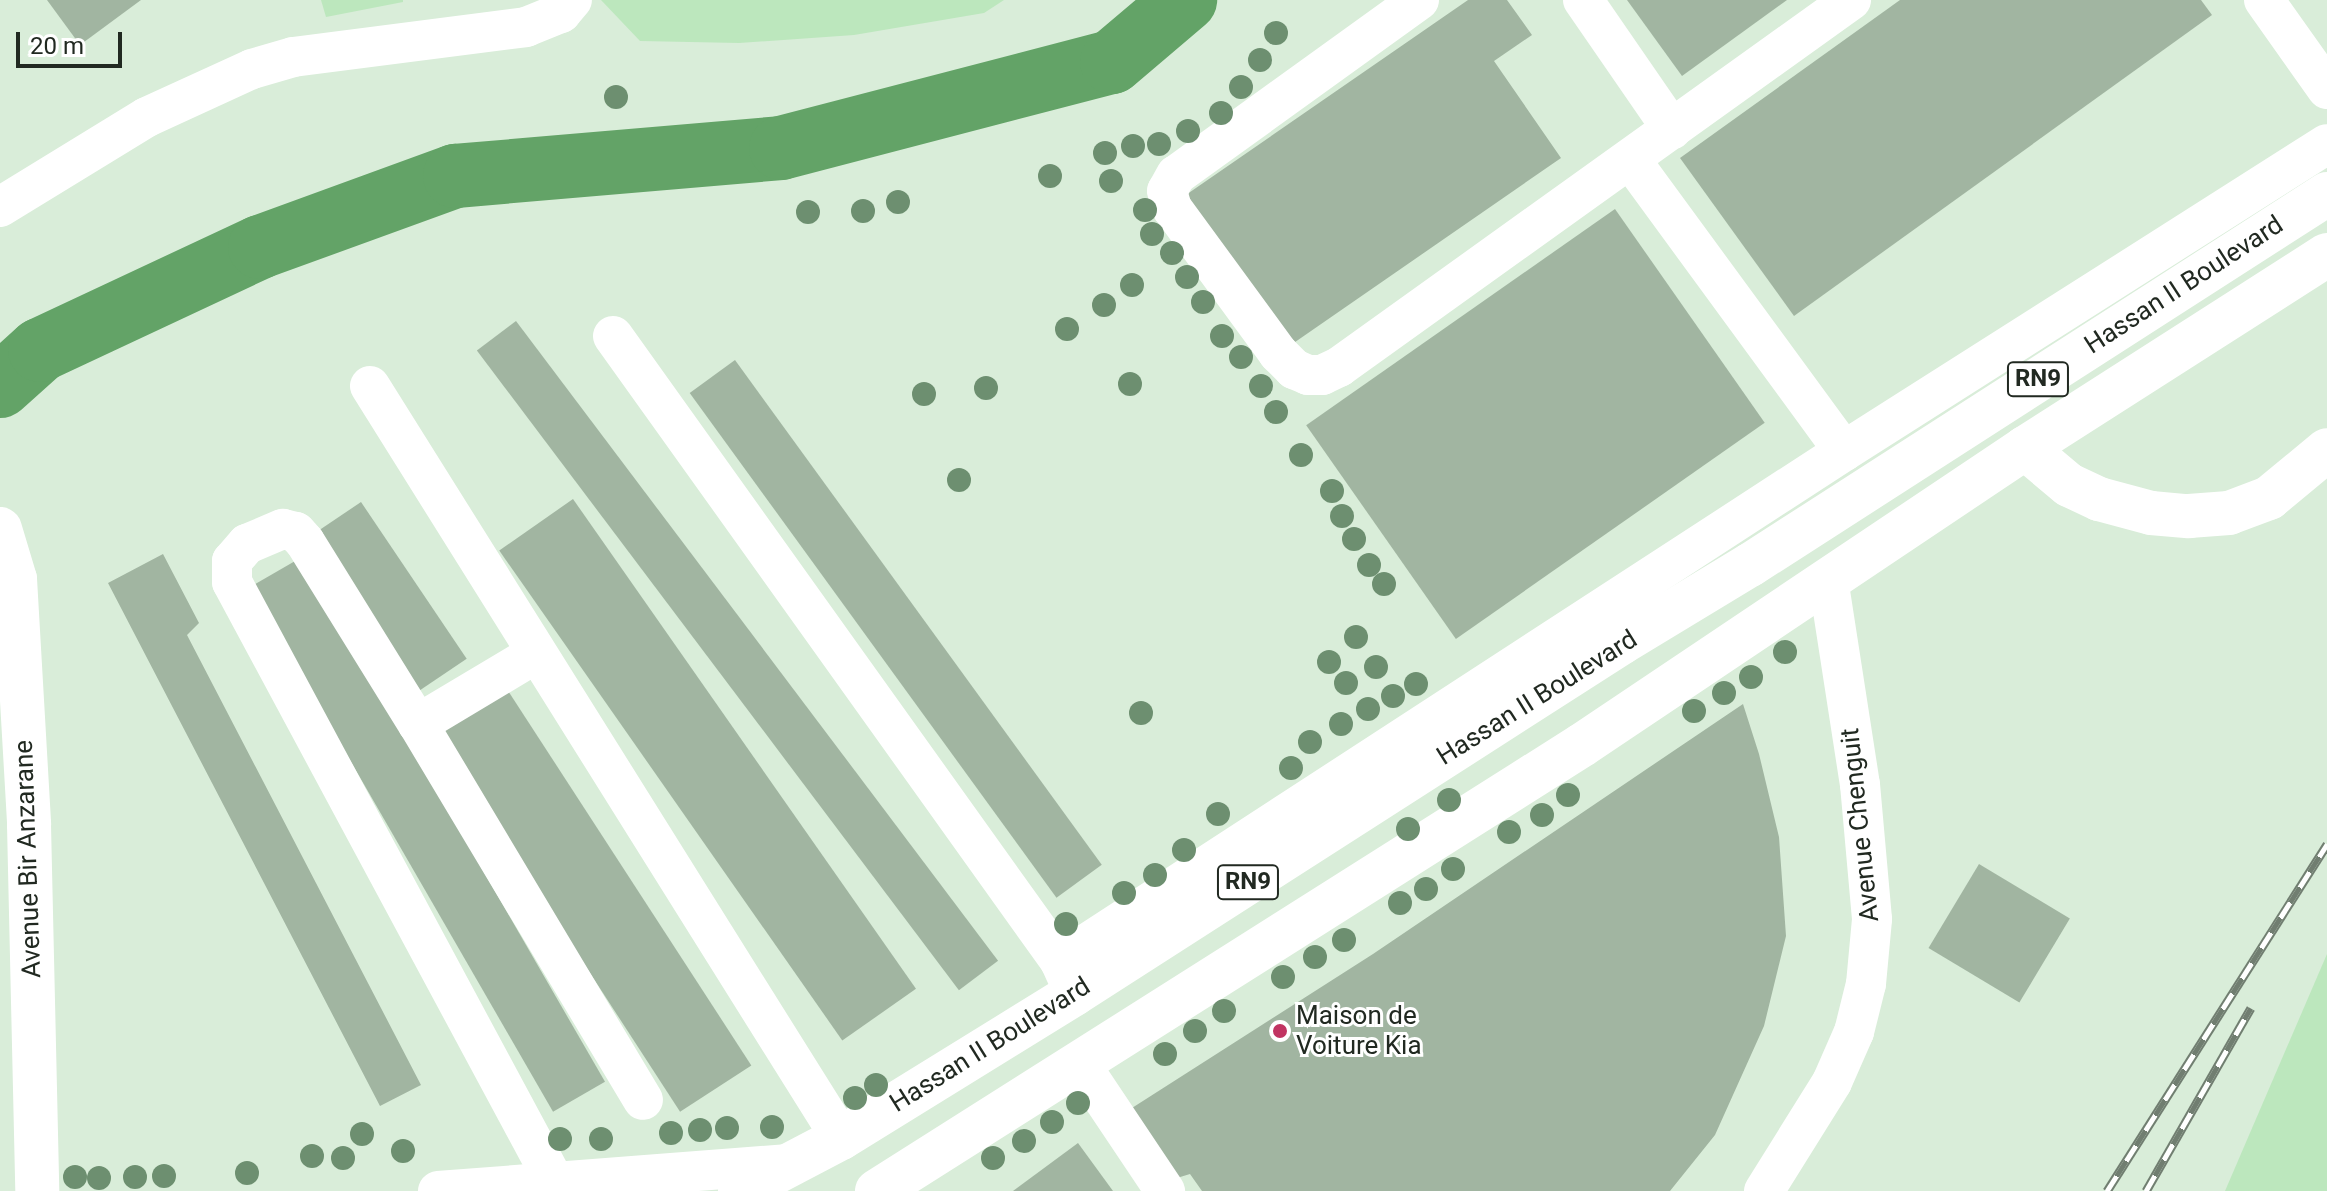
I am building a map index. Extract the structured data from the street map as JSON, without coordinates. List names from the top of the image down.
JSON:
{
  "streets": {
    "main road": ["Hassan II Boulevard", "RN9", "Avenue Bir Anzarane"],
    "street": ["Avenue Chenguit"]
  },
  "crossings": [
    ["Hassan II Boulevard", "Avenue Chenguit"]
  ],
  "places": ["Maison de Voiture Kia"],
  "scale_bar": "20 m"
}
